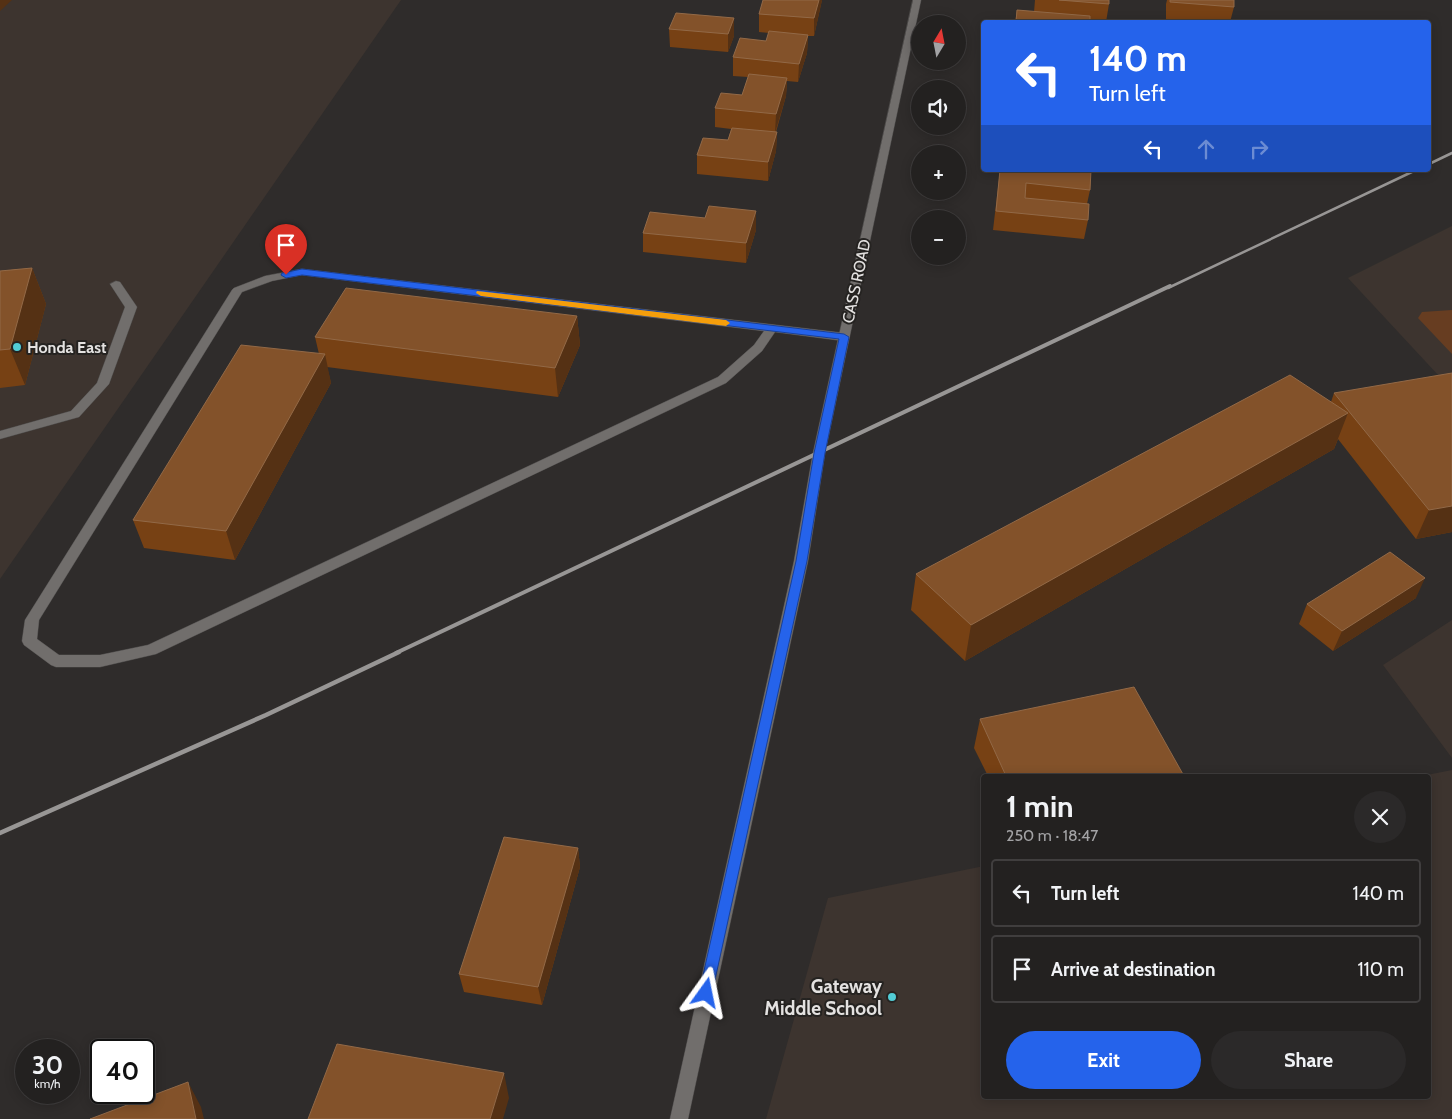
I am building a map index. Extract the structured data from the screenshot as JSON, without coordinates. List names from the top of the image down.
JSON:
{
  "streets": {
    "street": ["CASS ROAD"]
  },
  "places": ["Honda East", "Gateway Middle School"],
  "north": "top",
  "page": {
    "map_buttons": ["+", "−"],
    "turn": ["140 m", "Turn left"],
    "heading": ["1 min", "250 m · 18:47"],
    "list": [
      {
        "name": "Turn left",
        "value": "140 m"
      },
      {
        "name": "Arrive at destination",
        "value": "110 m"
      }
    ],
    "buttons": ["Exit", "Share"],
    "speed": "30 km/h",
    "limit": "40"
  }
}
